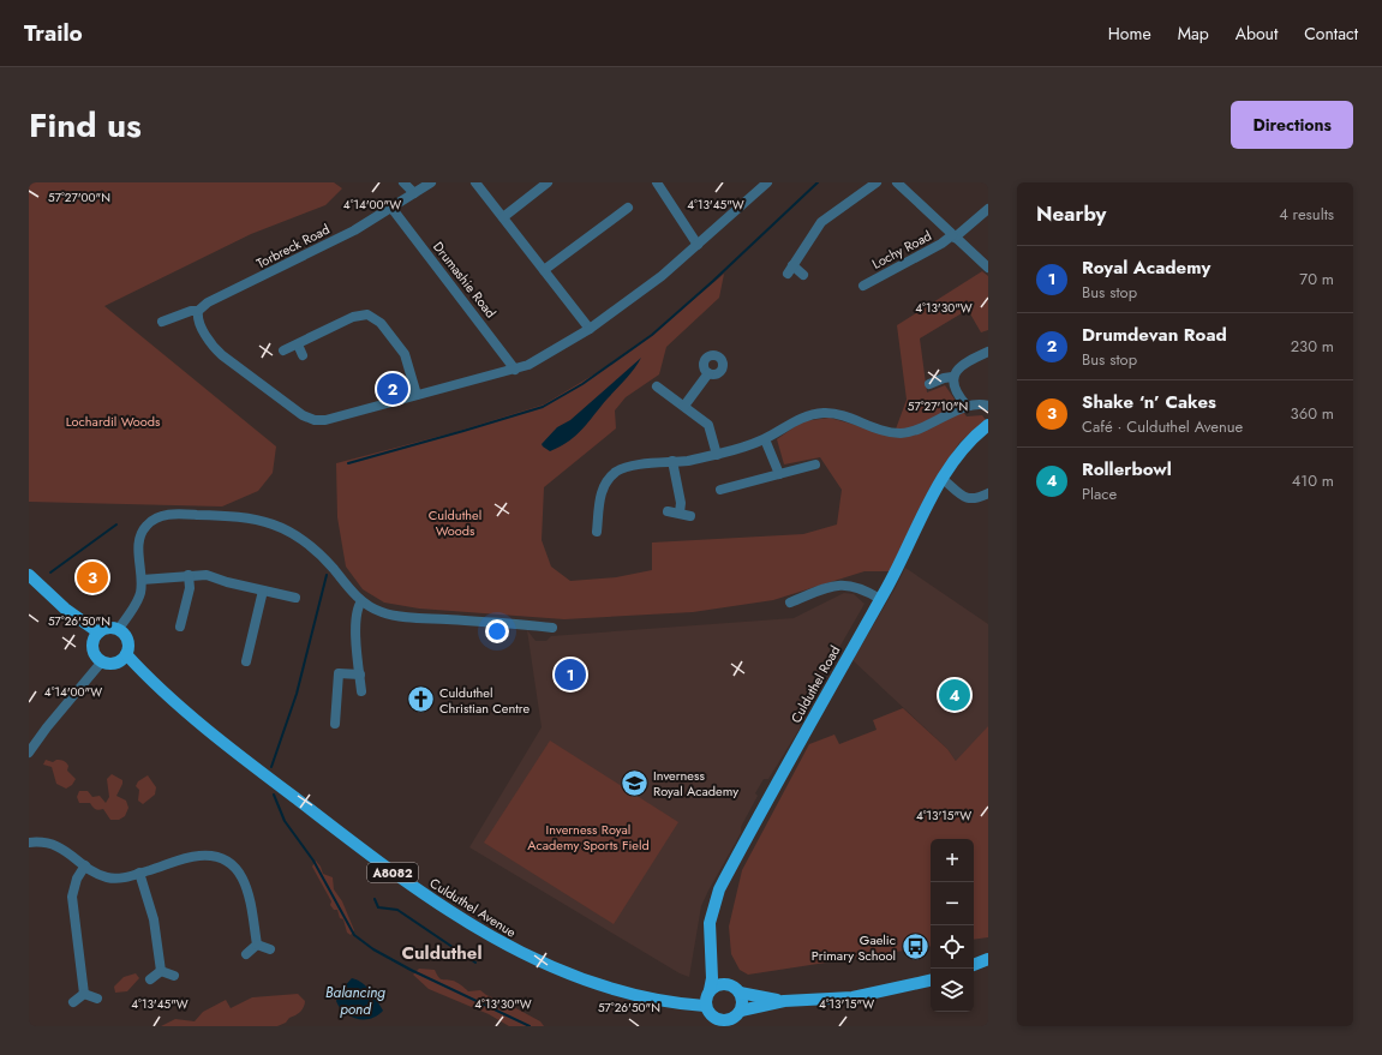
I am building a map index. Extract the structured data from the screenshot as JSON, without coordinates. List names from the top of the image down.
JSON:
{
  "streets": {
    "main road": ["Culduthel Road", "A8082", "Culduthel Avenue"],
    "street": ["Torbreck Road", "Lochy Road", "Drumashie Road"]
  },
  "crossings": [
    ["Torbreck Road", "Drumashie Road"],
    ["Culduthel Road", "Culduthel Avenue"]
  ],
  "districts": ["Culduthel"],
  "water": ["Balancing pond"],
  "parks": ["Lochardil Woods", "Culduthel Woods", "Inverness Royal Academy Sports Field"],
  "places": {
    "church": ["Culduthel Christian Centre"],
    "school or university": ["Inverness Royal Academy"],
    "bus stop": ["Gaelic Primary School"]
  },
  "page": {
    "header": "Trailo",
    "nav": [
      "Home",
      "Map",
      "About",
      "Contact"
    ],
    "title": "Find us",
    "buttons": "Directions",
    "heading": ["Nearby", "4 results"],
    "list": [
      {
        "mark": "1",
        "name": "Royal Academy",
        "note": "Bus stop",
        "value": "70 m"
      },
      {
        "mark": "2",
        "name": "Drumdevan Road",
        "note": "Bus stop",
        "value": "230 m"
      },
      {
        "mark": "3",
        "name": "Shake ‘n’ Cakes",
        "note": "Café · Culduthel Avenue",
        "value": "360 m"
      },
      {
        "mark": "4",
        "name": "Rollerbowl",
        "note": "Place",
        "value": "410 m"
      }
    ],
    "pins": [
      "2",
      "3",
      "1",
      "4"
    ],
    "map_buttons": ["+", "−"]
  },
  "coordinates": [
    "57°27'00\"N",
    "4°14'00\"W",
    "4°13'45\"W",
    "4°13'30\"W",
    "57°27'10\"N",
    "57°26'50\"N",
    "4°13'15\"W"
  ]
}
